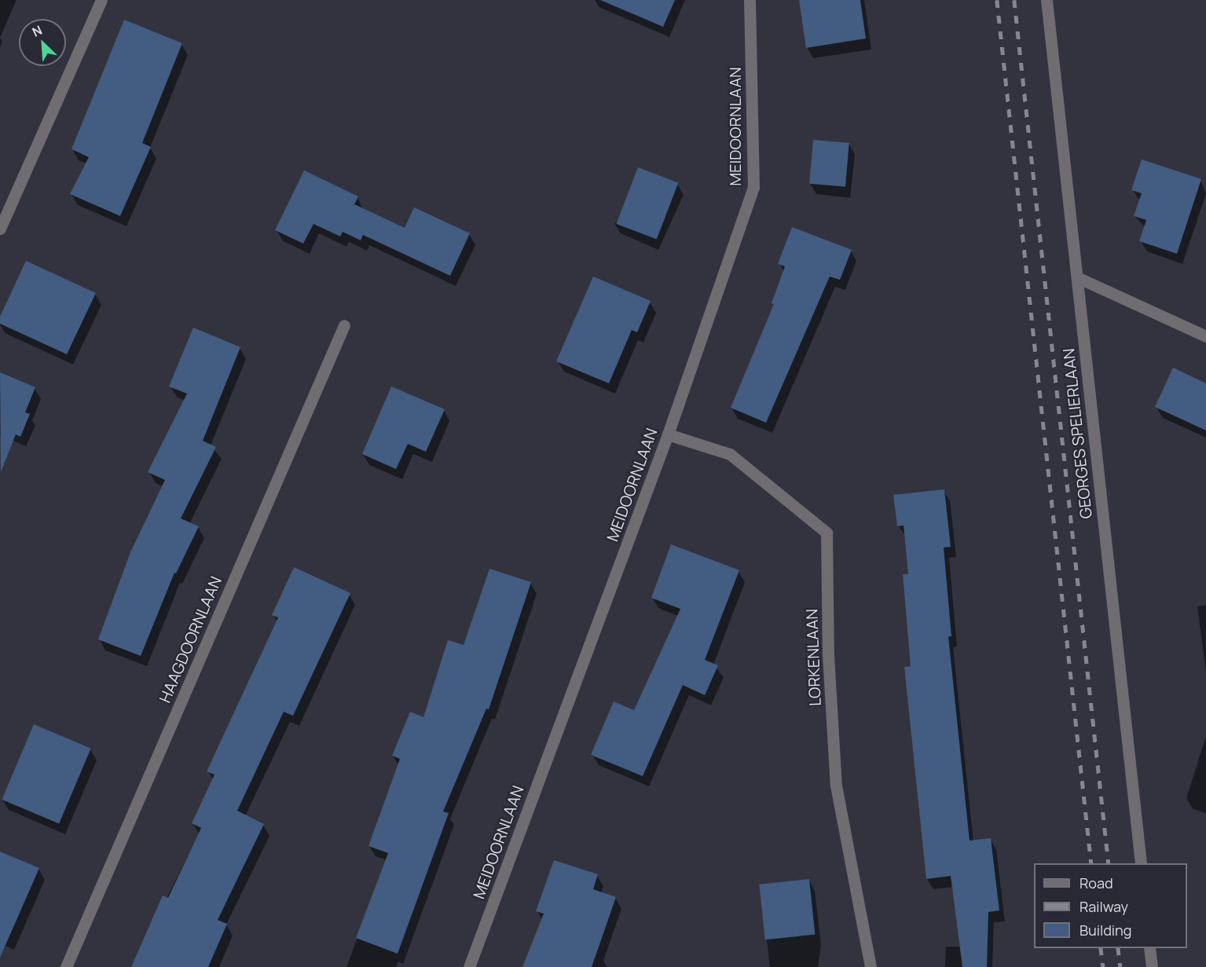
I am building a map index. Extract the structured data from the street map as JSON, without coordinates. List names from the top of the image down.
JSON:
{
  "streets": {
    "street": [
      "MEIDOORNLAAN",
      "GEORGES SPELIERLAAN",
      "HAAGDOORNLAAN",
      "LORKENLAAN"
    ]
  },
  "crossings": [
    ["MEIDOORNLAAN", "LORKENLAAN"]
  ],
  "legend": ["Road", "Railway", "Building"],
  "north": "top left"
}
